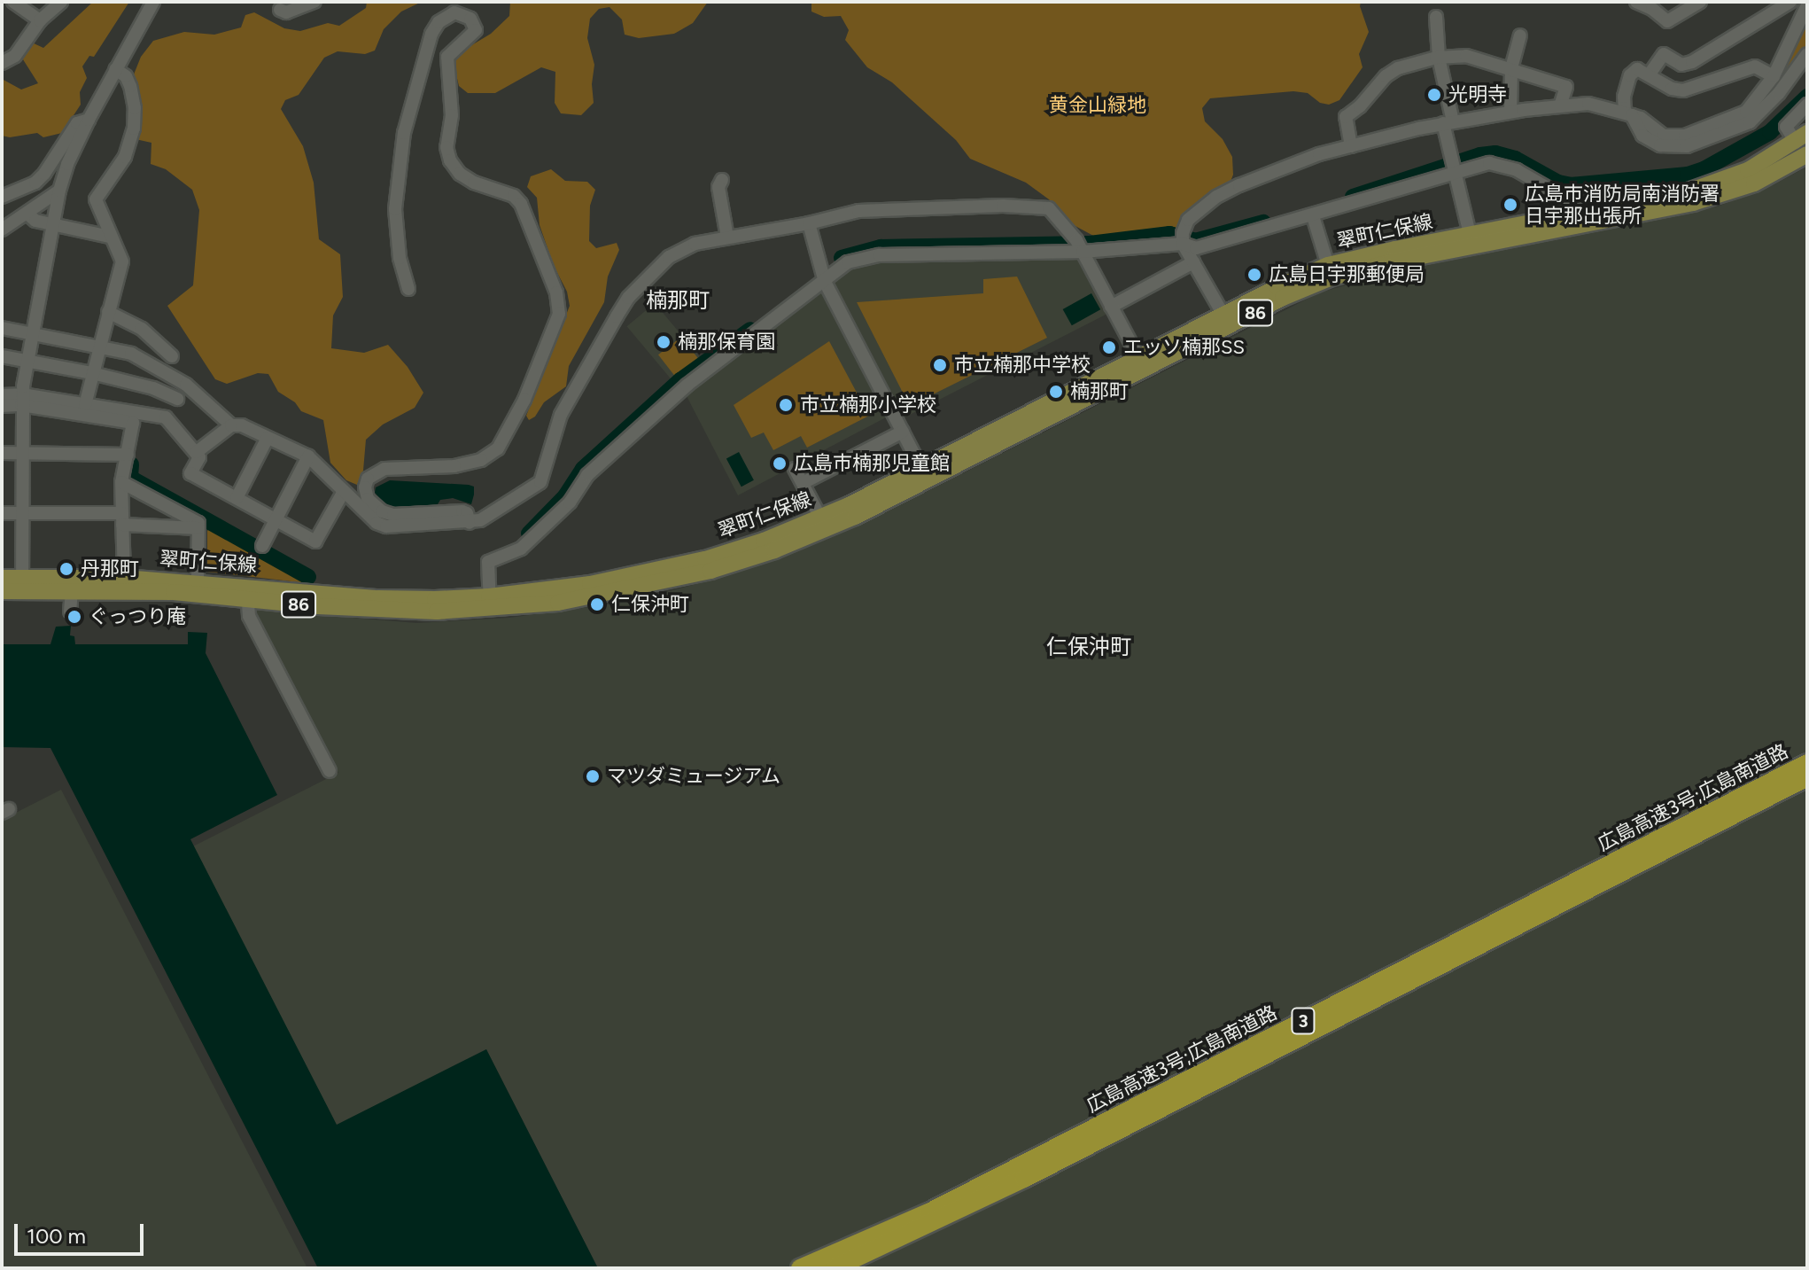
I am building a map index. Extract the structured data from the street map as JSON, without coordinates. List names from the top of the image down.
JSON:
{
  "streets": {
    "highway": ["広島高速3号;広島南道路", "3"],
    "main road": ["翠町仁保線", "86"]
  },
  "districts": ["楠那町", "仁保沖町"],
  "parks": ["黄金山緑地"],
  "places": [
    "光明寺",
    "広島市消防局南消防署 日宇那出張所",
    "広島日宇那郵便局",
    "楠那保育園",
    "エッソ楠那SS",
    "市立楠那中学校",
    "楠那町",
    "市立楠那小学校",
    "広島市楠那児童館",
    "丹那町",
    "仁保沖町",
    "ぐっつり庵",
    "マツダミュージアム"
  ],
  "scale_bar": "100 m"
}
